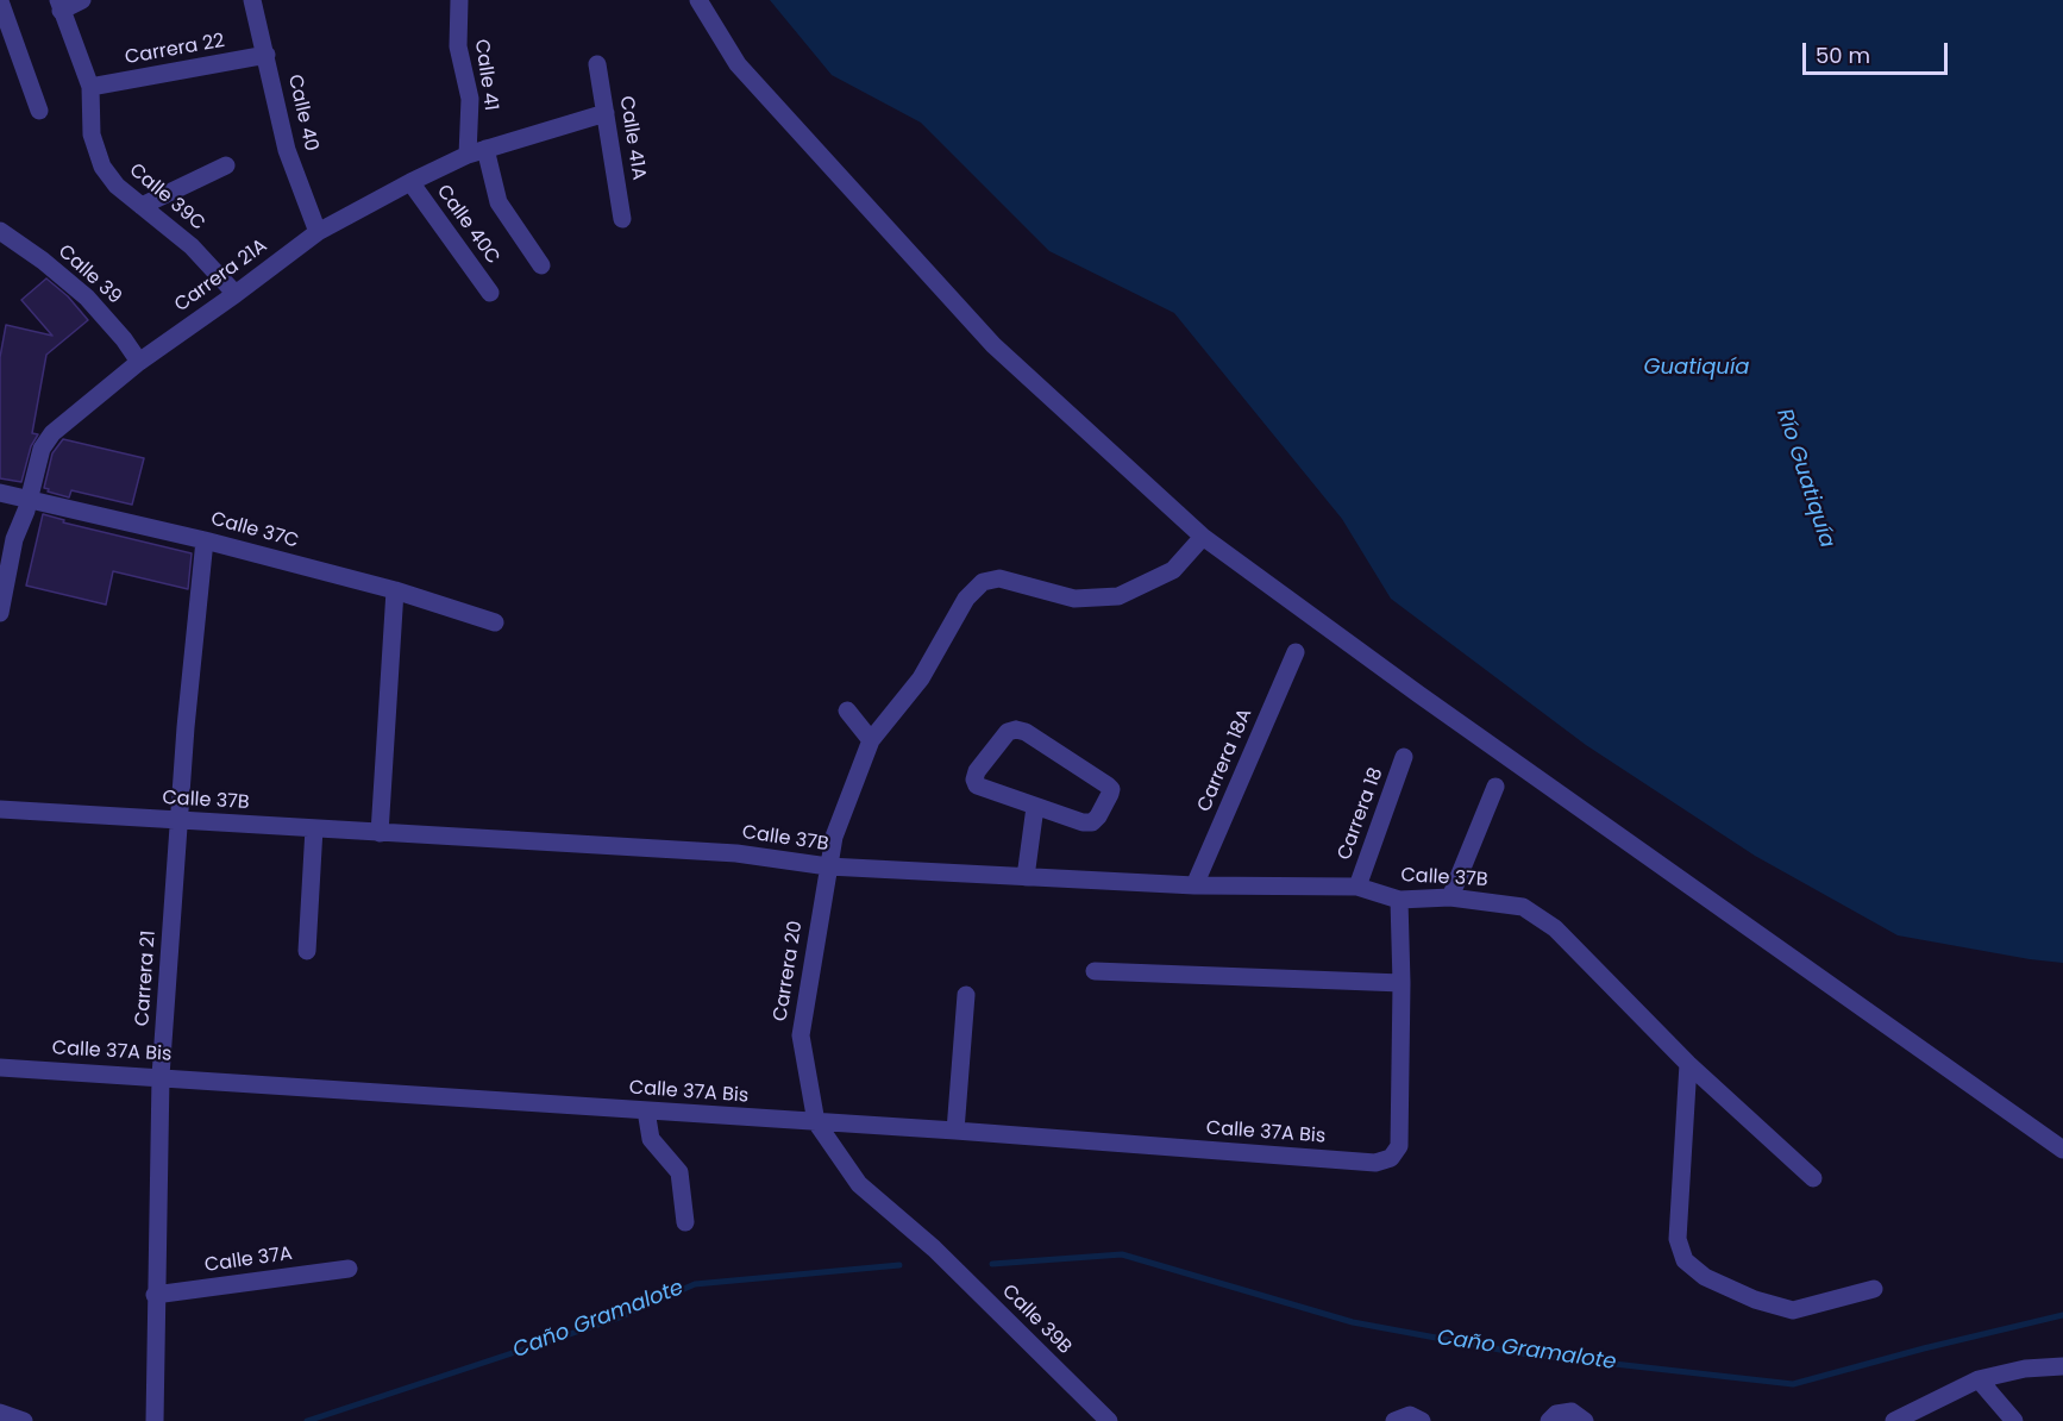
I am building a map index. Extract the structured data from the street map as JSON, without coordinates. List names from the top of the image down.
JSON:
{
  "streets": {
    "street": [
      "Carrera 22",
      "Calle 41",
      "Calle 40",
      "Calle 41A",
      "Calle 39C",
      "Calle 40C",
      "Calle 39",
      "Carrera 21A",
      "Calle 37C",
      "Carrera 18A",
      "Calle 37B",
      "Carrera 18",
      "Carrera 20",
      "Carrera 21",
      "Calle 37A Bis",
      "Calle 37A",
      "Calle 39B"
    ]
  },
  "crossings": [
    ["Carrera 22", "Calle 40"],
    ["Carrera 22", "Calle 39C"],
    ["Calle 41", "Carrera 21A"],
    ["Calle 40", "Carrera 21A"],
    ["Calle 41A", "Carrera 21A"],
    ["Calle 39C", "Carrera 21A"],
    ["Calle 40C", "Carrera 21A"],
    ["Calle 39", "Carrera 21A"],
    ["Carrera 21A", "Calle 37C"],
    ["Calle 37C", "Carrera 21"],
    ["Carrera 18A", "Calle 37B"],
    ["Calle 37B", "Carrera 18"],
    ["Calle 37B", "Carrera 20"],
    ["Calle 37B", "Carrera 21"],
    ["Carrera 20", "Calle 37A Bis"],
    ["Carrera 20", "Calle 39B"],
    ["Carrera 21", "Calle 37A Bis"],
    ["Carrera 21", "Calle 37A"]
  ],
  "water": ["Guatiquía", "Río Guatiquía", "Caño Gramalote"],
  "scale_bar": "50 m"
}
